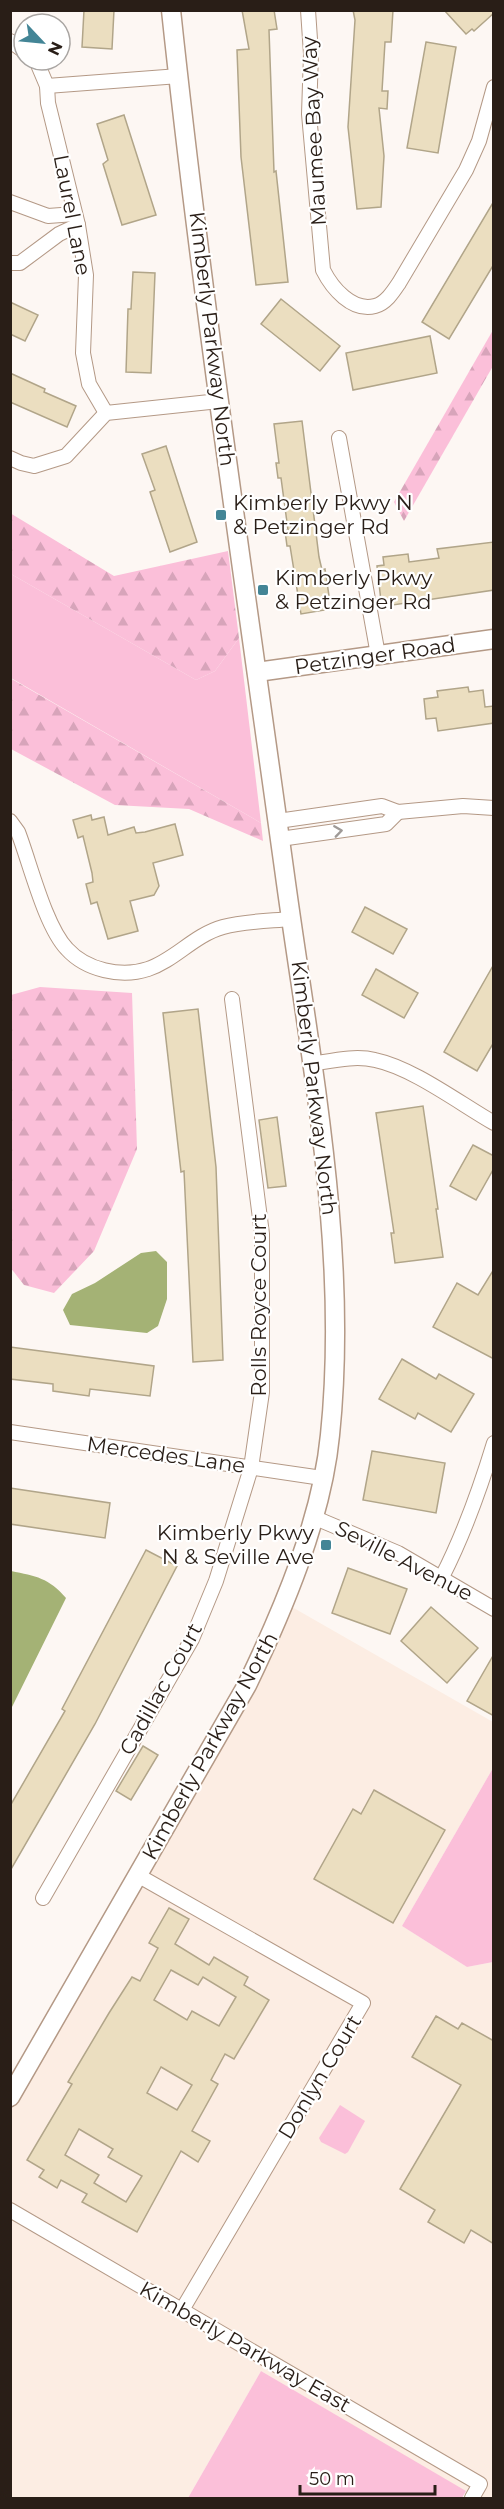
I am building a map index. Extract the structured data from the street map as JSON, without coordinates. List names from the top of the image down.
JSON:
{
  "streets": {
    "street": [
      "Maumee Bay Way",
      "Laurel Lane",
      "Kimberly Parkway North",
      "Petzinger Road",
      "Rolls Royce Court",
      "Mercedes Lane",
      "Seville Avenue",
      "Cadillac Court",
      "Donlyn Court",
      "Kimberly Parkway East"
    ]
  },
  "crossings": [
    ["Kimberly Parkway North", "Petzinger Road"],
    ["Kimberly Parkway North", "Mercedes Lane"],
    ["Kimberly Parkway North", "Seville Avenue"],
    ["Kimberly Parkway North", "Donlyn Court"],
    ["Rolls Royce Court", "Mercedes Lane"],
    ["Rolls Royce Court", "Cadillac Court"],
    ["Mercedes Lane", "Cadillac Court"],
    ["Donlyn Court", "Kimberly Parkway East"]
  ],
  "places": {
    "transit": ["Kimberly Pkwy N & Petzinger Rd", "Kimberly Pkwy & Petzinger Rd", "Kimberly Pkwy N & Seville Ave"]
  },
  "scale_bar": "50 m",
  "north": "bottom right"
}
